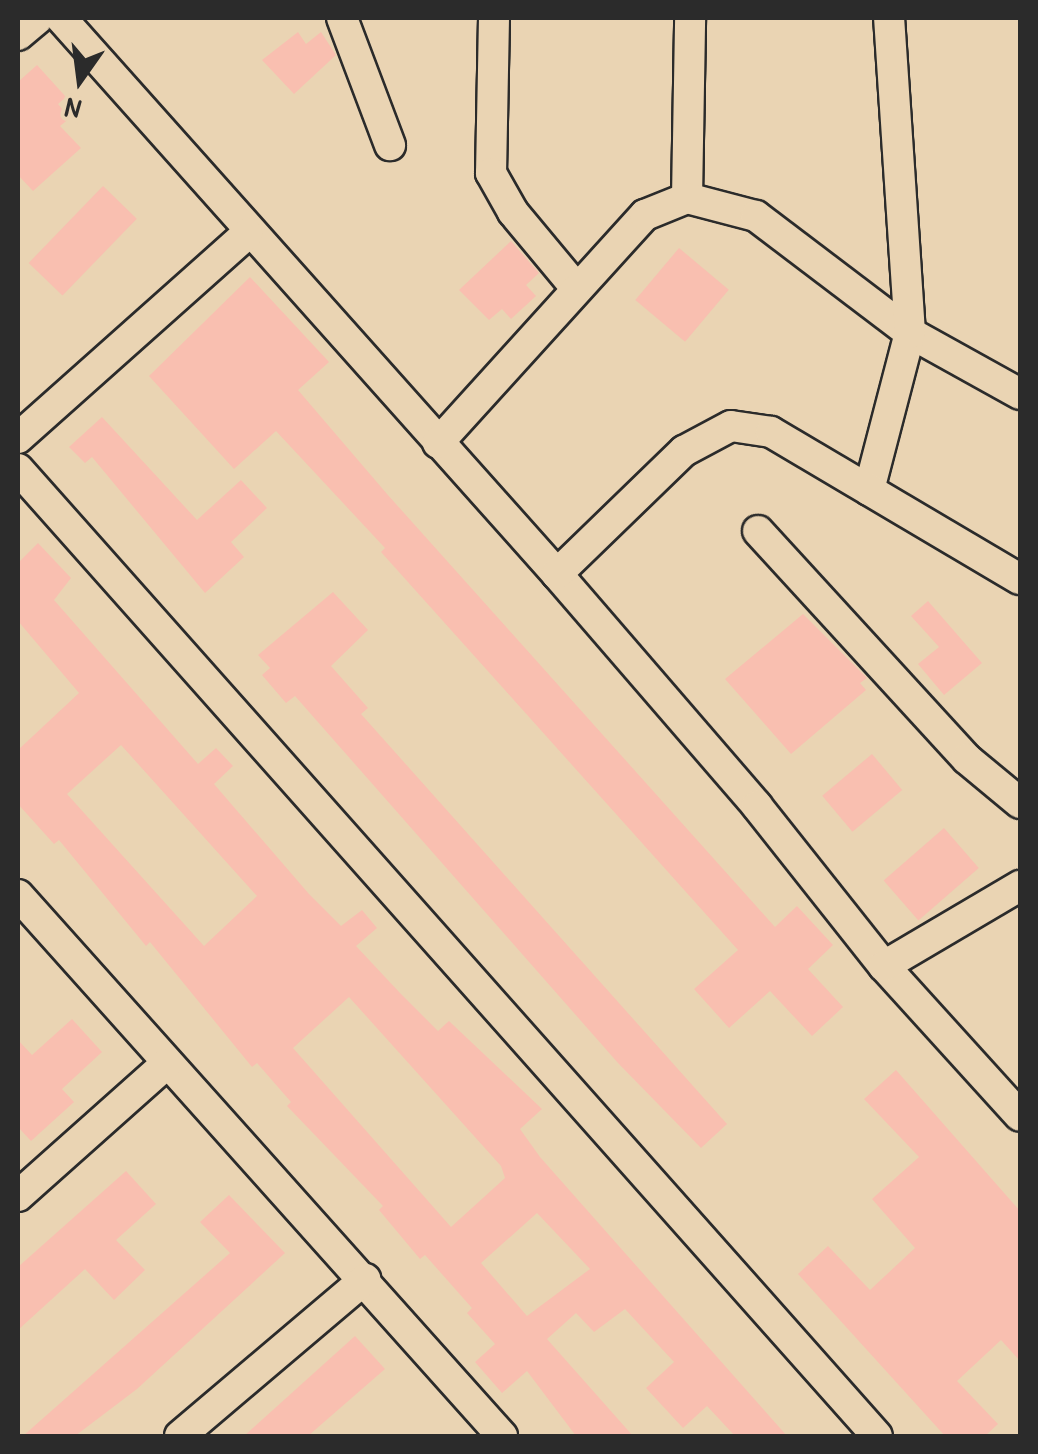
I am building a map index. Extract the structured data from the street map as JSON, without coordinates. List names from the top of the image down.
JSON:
{
  "north": "bottom"
}
